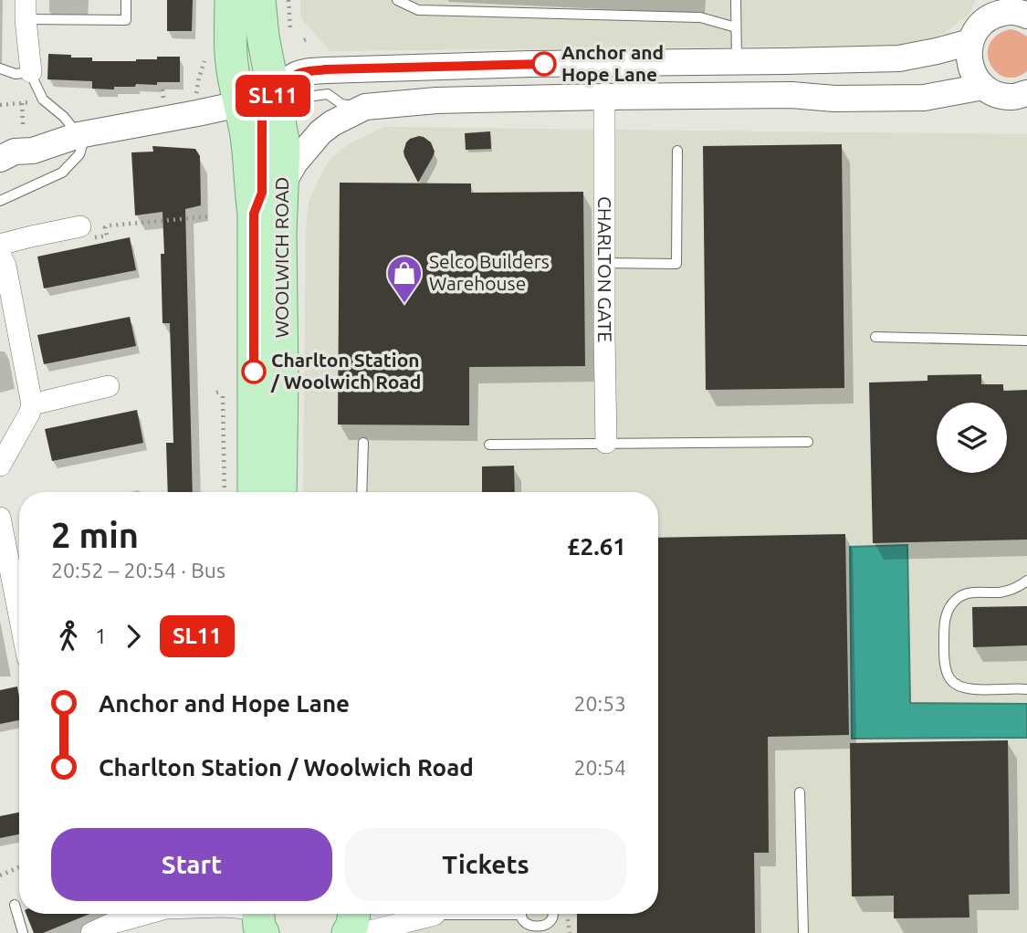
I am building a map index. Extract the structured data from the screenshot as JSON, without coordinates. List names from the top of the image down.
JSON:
{
  "streets": {
    "main road": ["WOOLWICH ROAD"],
    "street": ["CHARLTON GATE"]
  },
  "places": {
    "other": ["Anchor and Hope Lane", "Charlton Station / Woolwich Road"],
    "shop": ["Selco Builders Warehouse"]
  },
  "lines": ["bus line SL11"],
  "page": {
    "on_map": "SL11",
    "heading": ["2 min", "20:52 – 20:54 · Bus", "£2.61"],
    "legs": ["1", "SL11"],
    "list": [
      {
        "name": "Anchor and Hope Lane",
        "value": "20:53"
      },
      {
        "name": "Charlton Station / Woolwich Road",
        "value": "20:54"
      }
    ],
    "buttons": ["Start", "Tickets"]
  }
}
